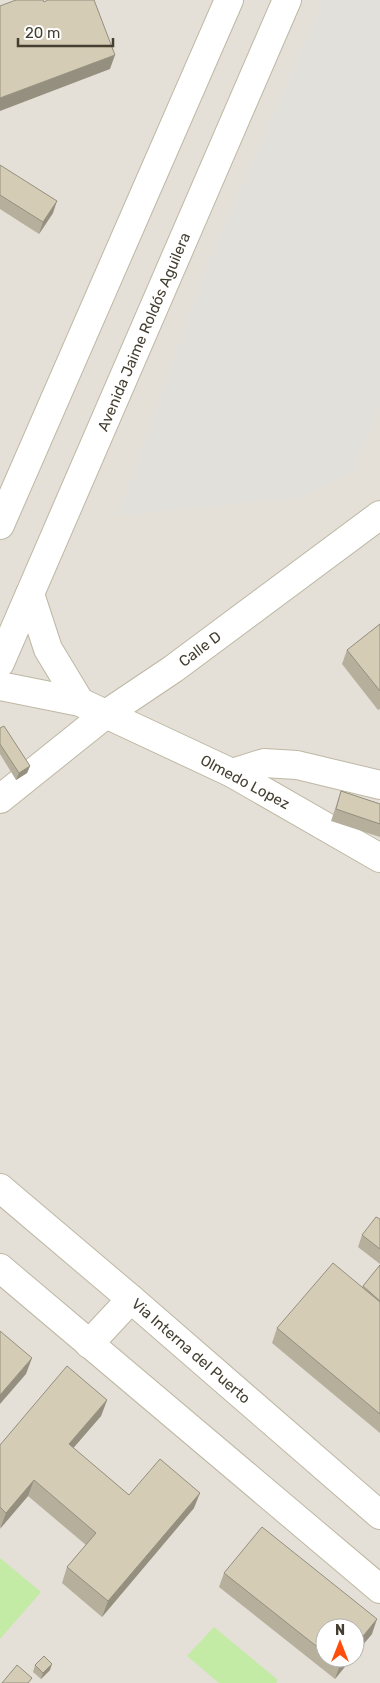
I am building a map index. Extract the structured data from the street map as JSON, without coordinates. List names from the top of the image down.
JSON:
{
  "streets": {
    "street": [
      "Avenida Jaime Roldós Aguilera",
      "Calle D",
      "Olmedo Lopez",
      "Via Interna del Puerto"
    ]
  },
  "crossings": [
    ["Calle D", "Olmedo Lopez"]
  ],
  "scale_bar": "20 m",
  "north": "top"
}
